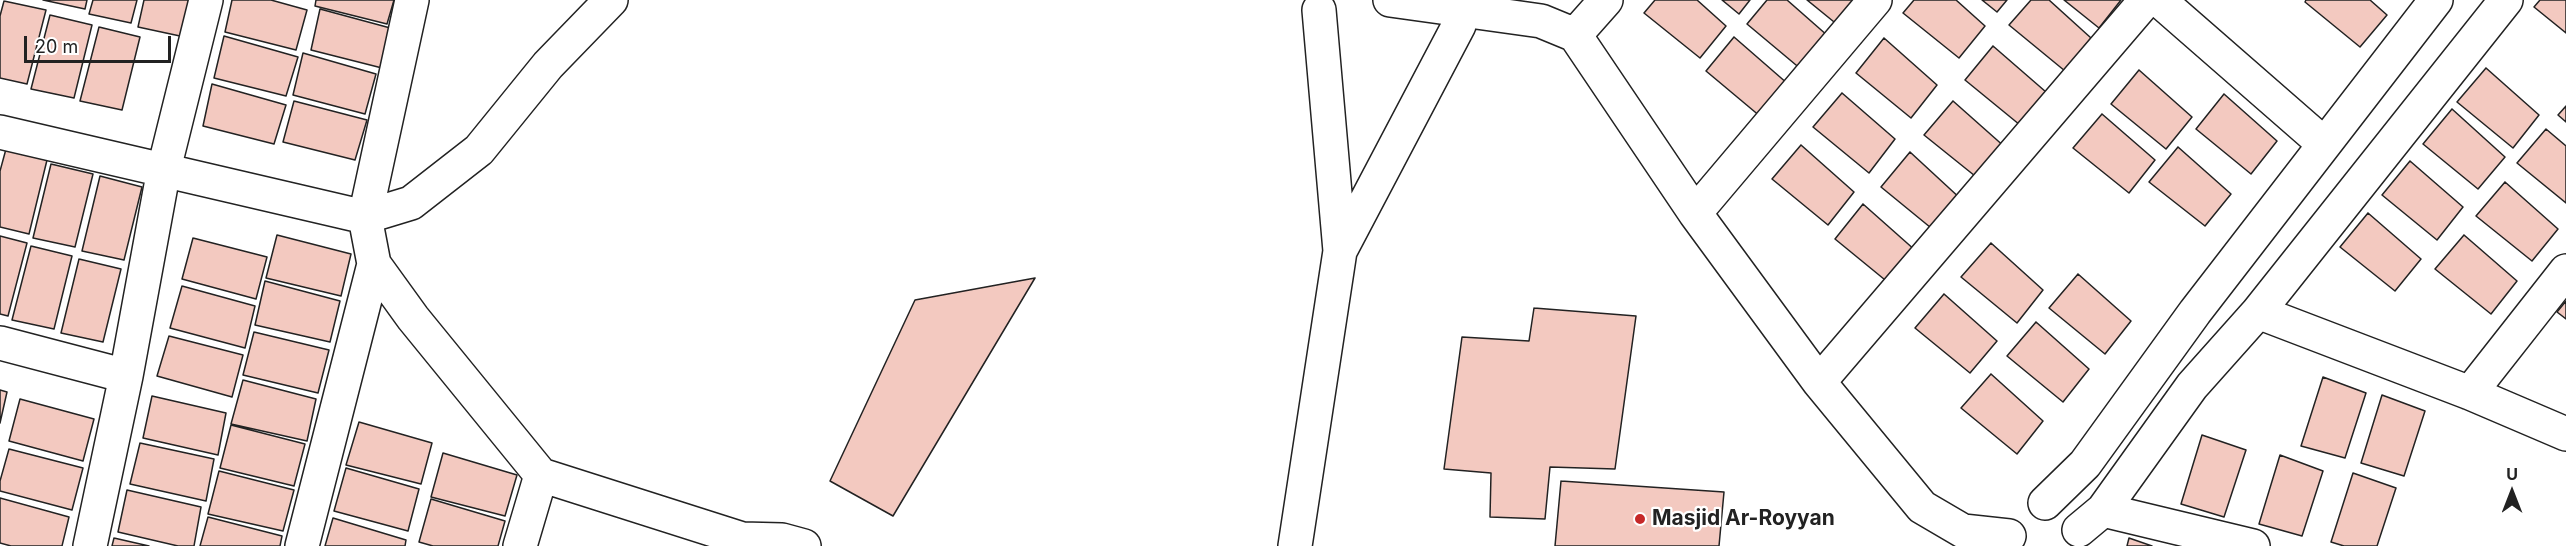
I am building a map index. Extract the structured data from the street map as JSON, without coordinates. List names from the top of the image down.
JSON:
{
  "places": ["Masjid Ar-Royyan"],
  "scale_bar": "20 m",
  "north": "top"
}
